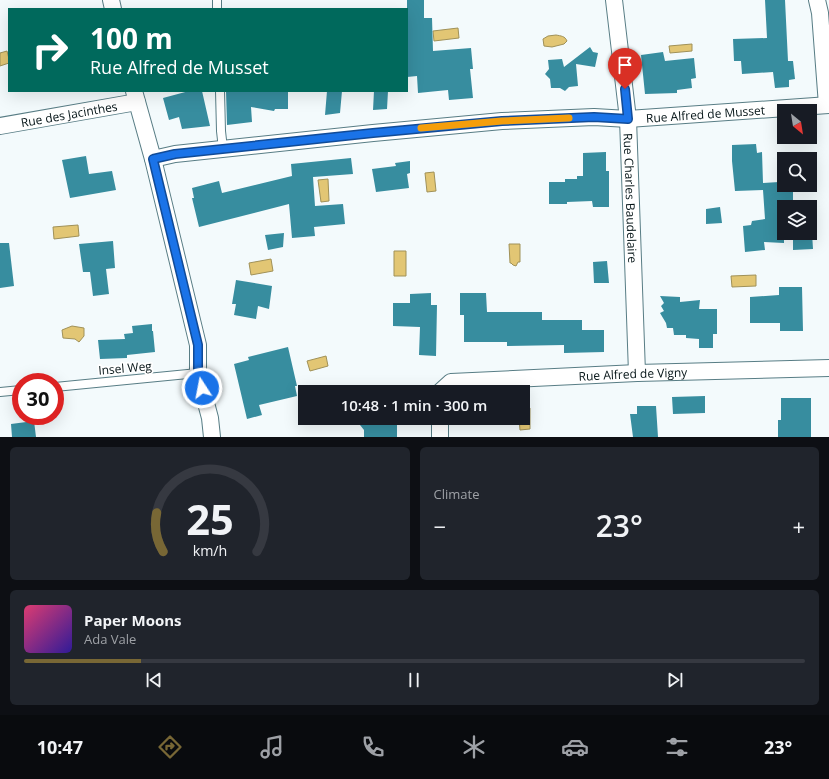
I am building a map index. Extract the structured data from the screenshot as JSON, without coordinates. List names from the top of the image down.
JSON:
{
  "streets": {
    "street": [
      "Rue des Jacinthes",
      "Rue Alfred de Musset",
      "Rue Charles Baudelaire",
      "Rue Alfred de Vigny"
    ],
    "lane": ["Insel Weg"]
  },
  "crossings": [
    ["Rue Alfred de Musset", "Rue Charles Baudelaire"],
    ["Rue Charles Baudelaire", "Rue Alfred de Vigny"]
  ],
  "north": "bottom right",
  "page": {
    "turn": ["100 m", "Rue Alfred de Musset"],
    "limit": "30",
    "trip": "10:48 · 1 min · 300 m",
    "tile": "Climate",
    "heat": ["−", "23°", "+"],
    "song": ["Paper Moons", "Ada Vale"],
    "tabs": ["10:47", "23°"],
    "gauge": ["25", "km/h"]
  }
}
